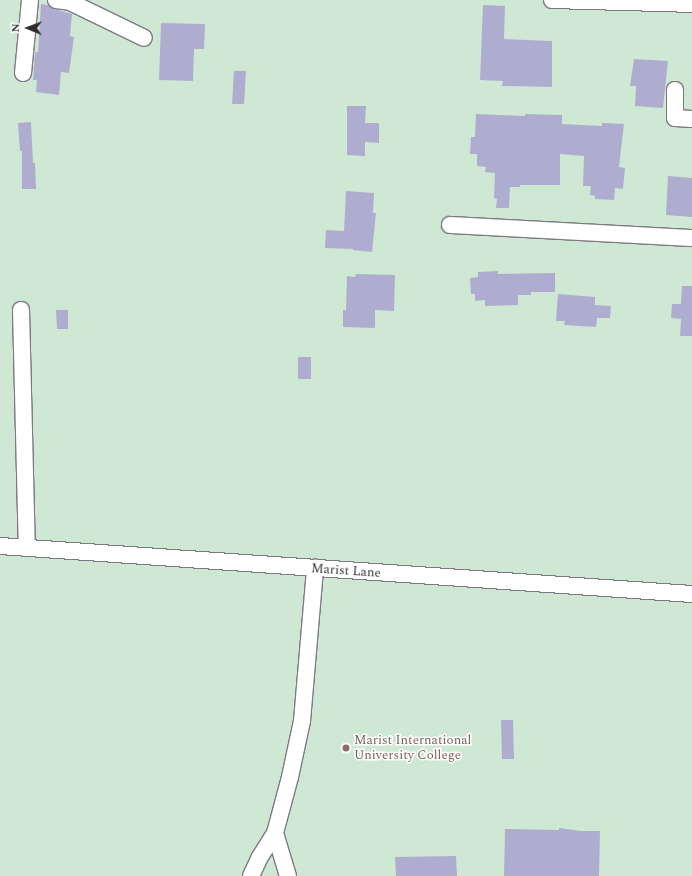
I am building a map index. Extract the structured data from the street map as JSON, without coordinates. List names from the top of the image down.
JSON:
{
  "streets": {
    "street": ["Marist Lane"]
  },
  "places": ["Marist International University College"],
  "north": "left"
}
